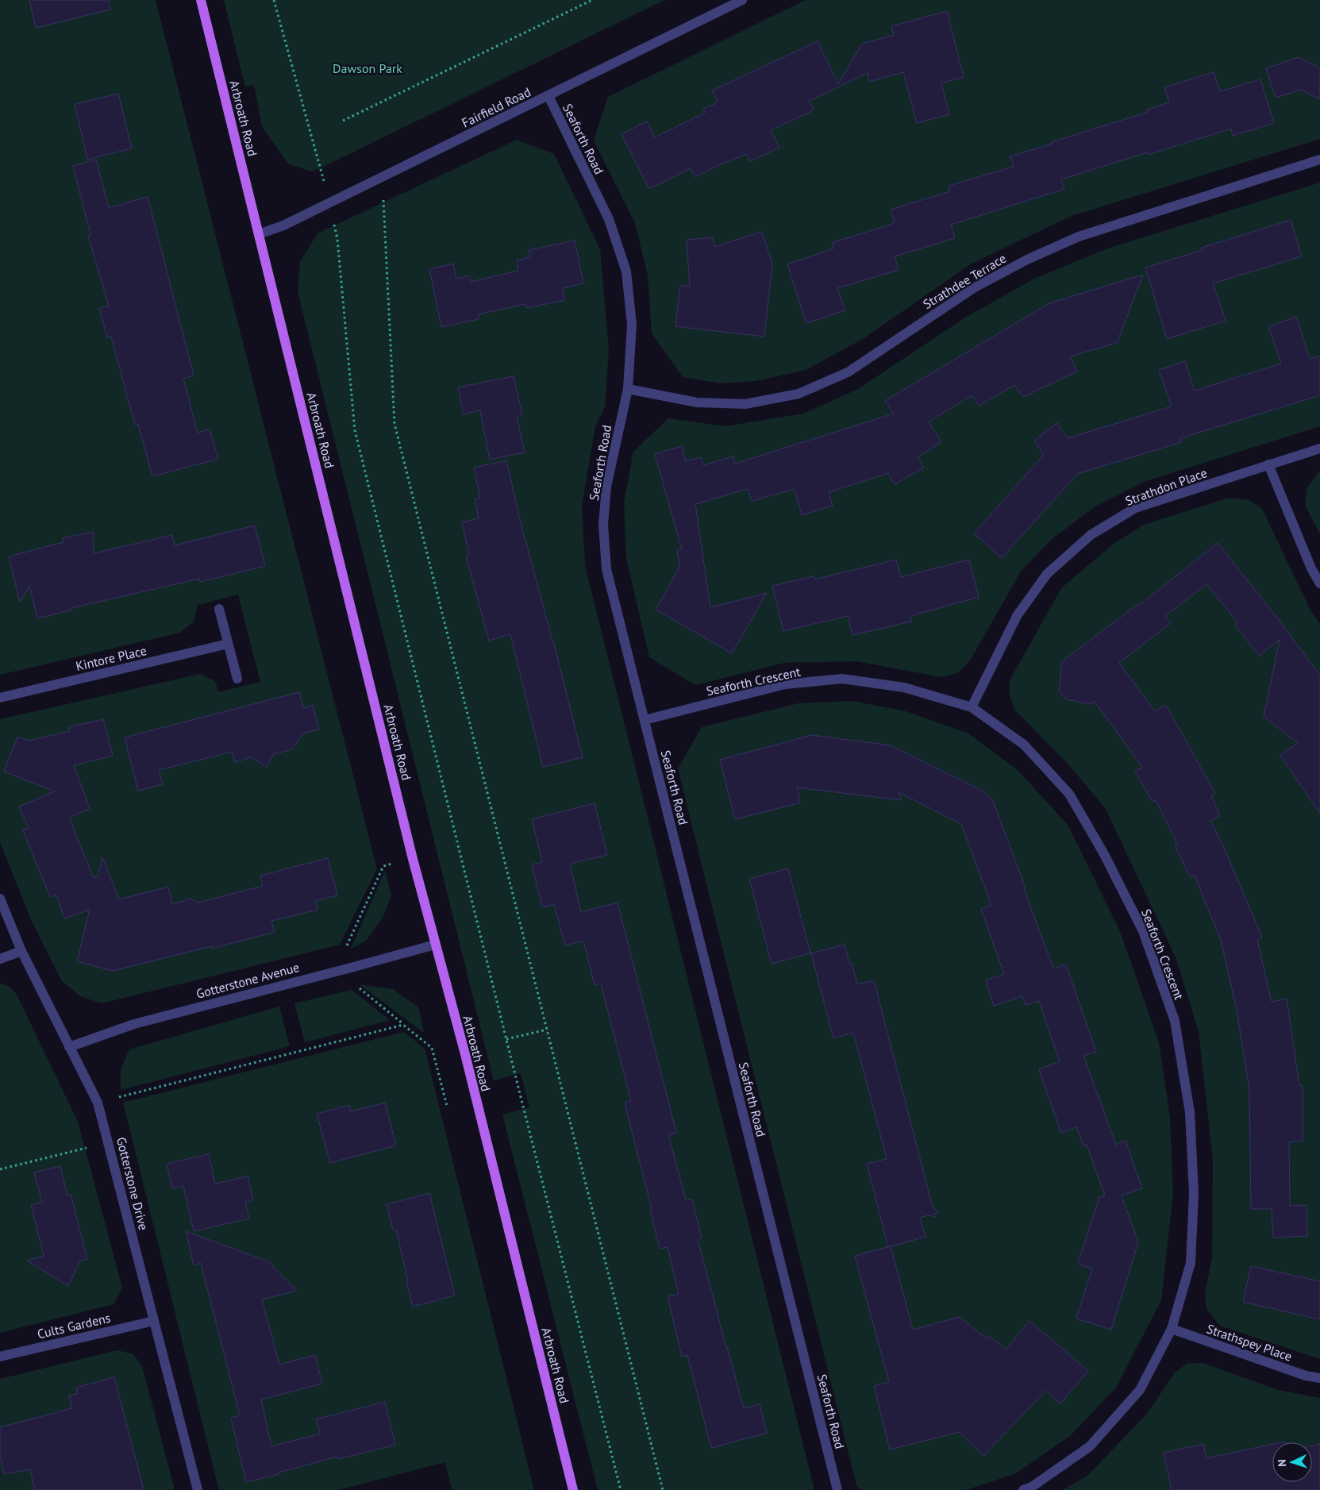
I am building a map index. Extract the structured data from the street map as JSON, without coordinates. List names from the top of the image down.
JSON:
{
  "streets": {
    "main road": ["Arbroath Road"],
    "street": [
      "Fairfield Road",
      "Seaforth Road",
      "Strathdee Terrace",
      "Strathdon Place",
      "Kintore Place",
      "Seaforth Crescent",
      "Gotterstone Avenue",
      "Gotterstone Drive",
      "Cults Gardens",
      "Strathspey Place"
    ]
  },
  "crossings": [
    ["Fairfield Road", "Arbroath Road"],
    ["Fairfield Road", "Seaforth Road"],
    ["Arbroath Road", "Gotterstone Avenue"],
    ["Seaforth Road", "Strathdee Terrace"],
    ["Seaforth Road", "Seaforth Crescent"],
    ["Strathdon Place", "Seaforth Crescent"],
    ["Seaforth Crescent", "Strathspey Place"],
    ["Gotterstone Avenue", "Gotterstone Drive"],
    ["Gotterstone Drive", "Cults Gardens"]
  ],
  "parks": ["Dawson Park"],
  "north": "left"
}
